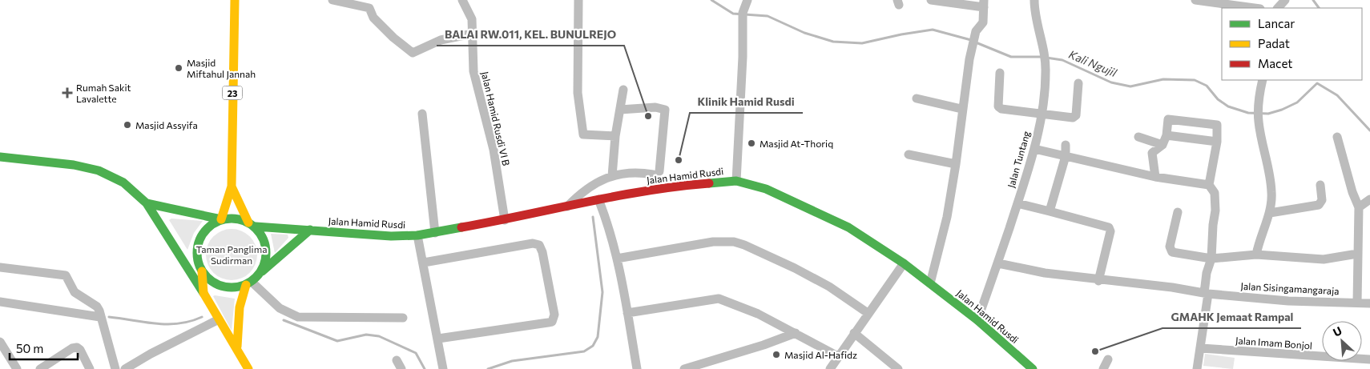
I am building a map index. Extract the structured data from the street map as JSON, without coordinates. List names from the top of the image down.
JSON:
{
  "streets": {
    "main road": ["23", "Jalan Hamid Rusdi"],
    "street": [
      "Jalan Hamid Rusdi VI B",
      "Jalan Tuntang",
      "Jalan Sisingamangaraja",
      "Jalan Imam Bonjol"
    ]
  },
  "crossings": [
    ["23", "Jalan Hamid Rusdi"],
    ["Jalan Hamid Rusdi VI B", "Jalan Hamid Rusdi"],
    ["Jalan Tuntang", "Jalan Hamid Rusdi"],
    ["Jalan Tuntang", "Jalan Sisingamangaraja"]
  ],
  "water": ["Kali Ngujil"],
  "parks": ["Taman Panglima Sudirman"],
  "places": {
    "other": [
      "Masjid Miftahul Jannah",
      "BALAI RW.011, KEL. BUNULREJO",
      "Masjid Assyifa",
      "Masjid At-Thoriq",
      "Klinik Hamid Rusdi",
      "GMAHK Jemaat Rampal",
      "Masjid Al-Hafidz"
    ],
    "health": ["Rumah Sakit Lavalette"]
  },
  "legend": ["Lancar", "Padat", "Macet"],
  "scale_bar": "50 m",
  "north": "top left"
}
